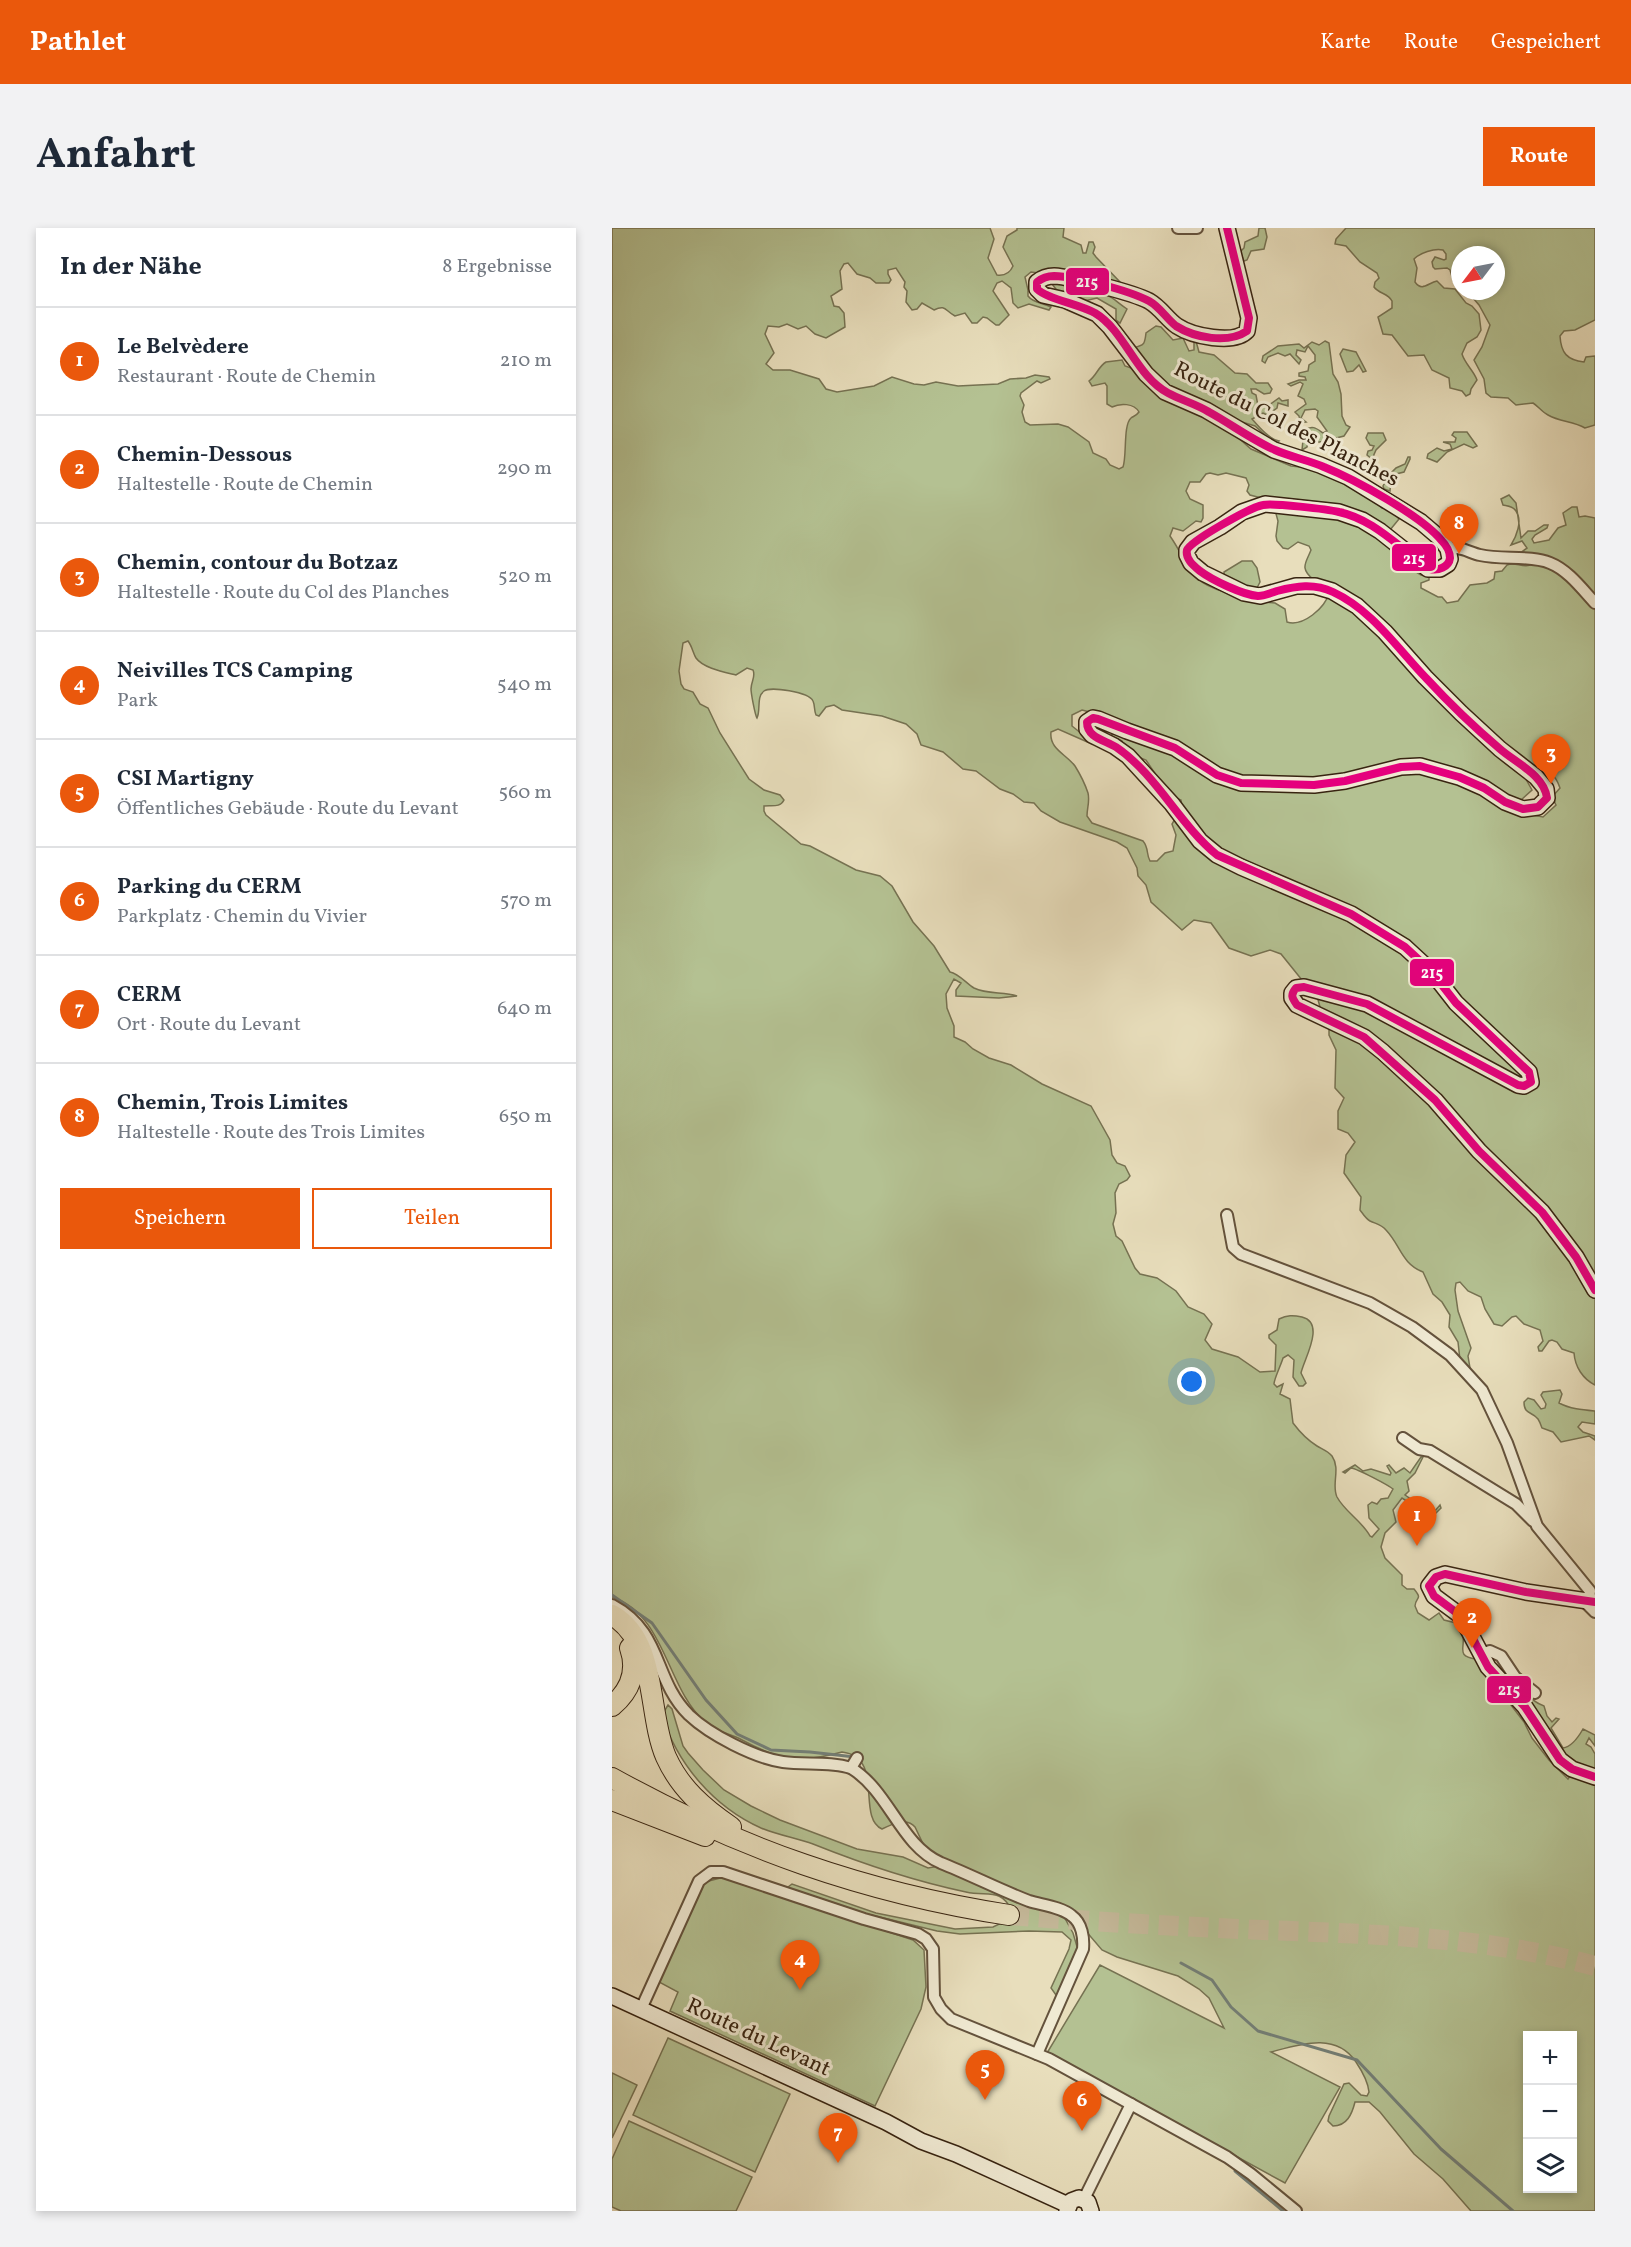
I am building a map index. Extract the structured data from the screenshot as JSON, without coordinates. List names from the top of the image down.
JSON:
{
  "streets": {
    "street": ["Route du Col des Planches", "Route du Levant"]
  },
  "lines": ["transit line 215"],
  "north": "bottom left",
  "page": {
    "header": "Pathlet",
    "nav": ["Karte", "Route", "Gespeichert"],
    "title": "Anfahrt",
    "buttons": [
      "Route",
      ["Speichern", "Teilen"]
    ],
    "heading": ["In der Nähe", "8 Ergebnisse"],
    "list": [
      {
        "mark": "1",
        "name": "Le Belvèdere",
        "note": "Restaurant · Route de Chemin",
        "value": "210 m"
      },
      {
        "mark": "2",
        "name": "Chemin-Dessous",
        "note": "Haltestelle · Route de Chemin",
        "value": "290 m"
      },
      {
        "mark": "3",
        "name": "Chemin, contour du Botzaz",
        "note": "Haltestelle · Route du Col des Planches",
        "value": "520 m"
      },
      {
        "mark": "4",
        "name": "Neivilles TCS Camping",
        "note": "Park",
        "value": "540 m"
      },
      {
        "mark": "5",
        "name": "CSI Martigny",
        "note": "Öffentliches Gebäude · Route du Levant",
        "value": "560 m"
      },
      {
        "mark": "6",
        "name": "Parking du CERM",
        "note": "Parkplatz · Chemin du Vivier",
        "value": "570 m"
      },
      {
        "mark": "7",
        "name": "CERM",
        "note": "Ort · Route du Levant",
        "value": "640 m"
      },
      {
        "mark": "8",
        "name": "Chemin, Trois Limites",
        "note": "Haltestelle · Route des Trois Limites",
        "value": "650 m"
      }
    ],
    "pins": [
      "8",
      "3",
      "1",
      "2",
      "4",
      "5",
      "6",
      "7"
    ],
    "map_buttons": ["+", "−"]
  }
}
